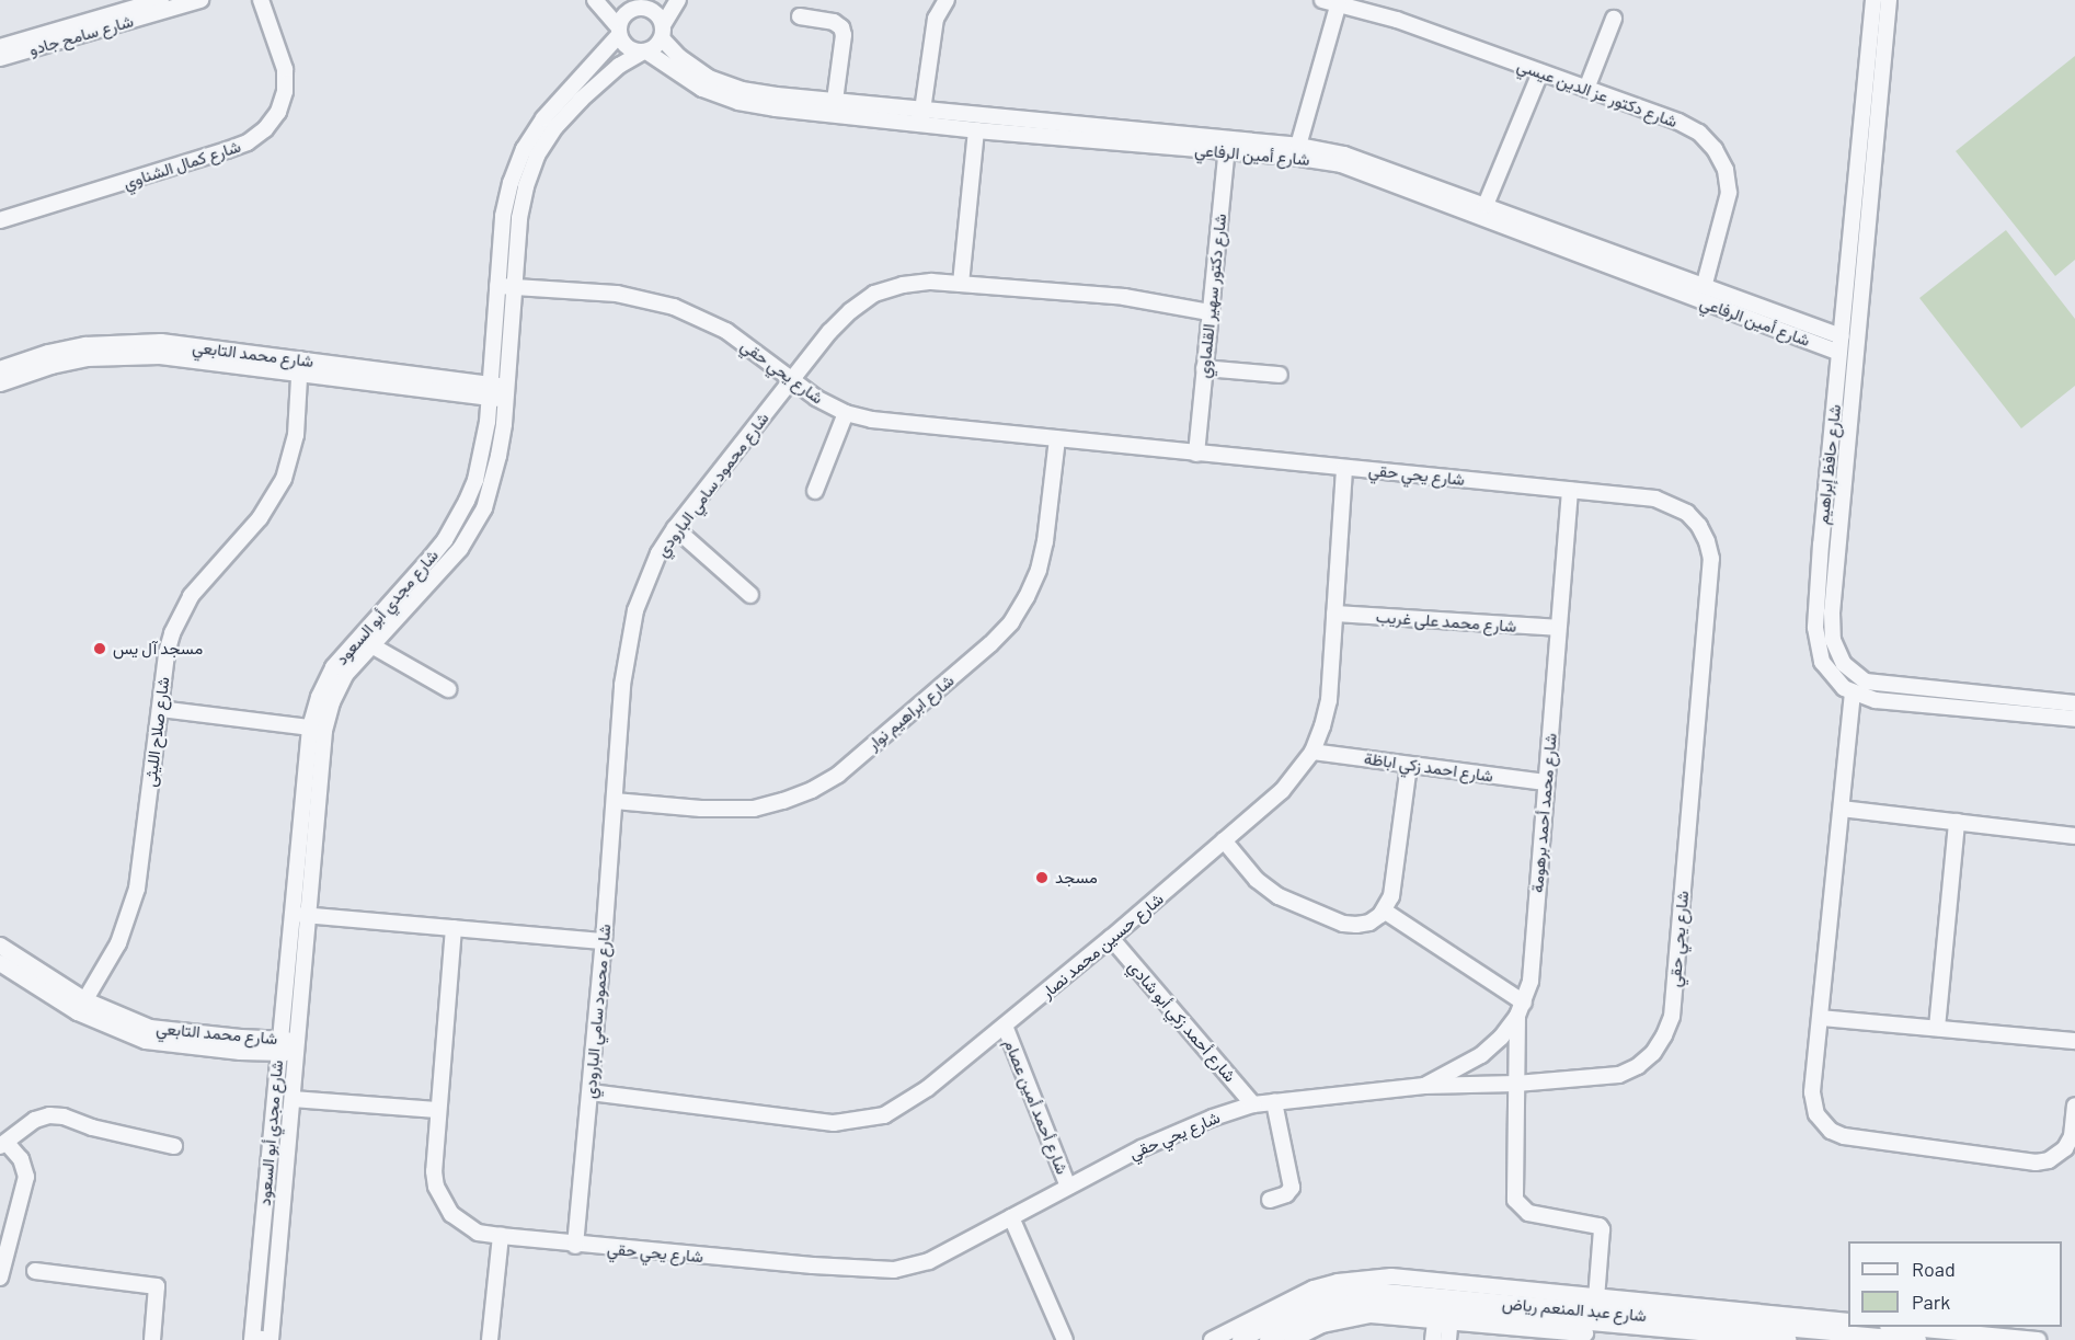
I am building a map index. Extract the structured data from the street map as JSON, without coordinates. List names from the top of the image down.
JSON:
{
  "streets": {
    "street": [
      "شارع سامح جادو",
      "شارع دكتور عز الدين عيسي",
      "شارع أمين الرفاعي",
      "شارع كمال الشناوي",
      "شارع دكتور سهير القلماوي",
      "شارع محمد التابعي",
      "شارع يحي حقي",
      "شارع حافظ إبراهيم",
      "شارع محمود سامي البارودي",
      "شارع مجدي أبو السعود",
      "شارع محمد على غريب",
      "شارع ابراهيم نوار",
      "شارع صلاح الليثى",
      "شارع احمد زكي اباظة",
      "شارع محمد أحمد برهومة",
      "شارع حسين محمد نصار",
      "شارع أحمد زكي أبو شادي",
      "شارع أحمد أمين عصام",
      "شارع عبد المنعم رياض"
    ]
  },
  "crossings": [
    ["شارع دكتور عز الدين عيسي", "شارع أمين الرفاعي"],
    ["شارع أمين الرفاعي", "شارع دكتور سهير القلماوي"],
    ["شارع أمين الرفاعي", "شارع حافظ إبراهيم"],
    ["شارع أمين الرفاعي", "شارع مجدي أبو السعود"],
    ["شارع دكتور سهير القلماوي", "شارع يحي حقي"],
    ["شارع دكتور سهير القلماوي", "شارع محمود سامي البارودي"],
    ["شارع محمد التابعي", "شارع مجدي أبو السعود"],
    ["شارع محمد التابعي", "شارع صلاح الليثى"],
    ["شارع يحي حقي", "شارع محمود سامي البارودي"],
    ["شارع يحي حقي", "شارع مجدي أبو السعود"],
    ["شارع يحي حقي", "شارع ابراهيم نوار"],
    ["شارع يحي حقي", "شارع محمد أحمد برهومة"],
    ["شارع يحي حقي", "شارع حسين محمد نصار"],
    ["شارع يحي حقي", "شارع أحمد زكي أبو شادي"],
    ["شارع يحي حقي", "شارع أحمد أمين عصام"],
    ["شارع محمود سامي البارودي", "شارع ابراهيم نوار"],
    ["شارع محمود سامي البارودي", "شارع حسين محمد نصار"],
    ["شارع محمد على غريب", "شارع محمد أحمد برهومة"],
    ["شارع محمد على غريب", "شارع حسين محمد نصار"],
    ["شارع احمد زكي اباظة", "شارع محمد أحمد برهومة"],
    ["شارع احمد زكي اباظة", "شارع حسين محمد نصار"],
    ["شارع حسين محمد نصار", "شارع أحمد زكي أبو شادي"],
    ["شارع حسين محمد نصار", "شارع أحمد أمين عصام"]
  ],
  "places": ["مسجد آل يس", "مسجد"],
  "legend": ["Road", "Park"]
}
